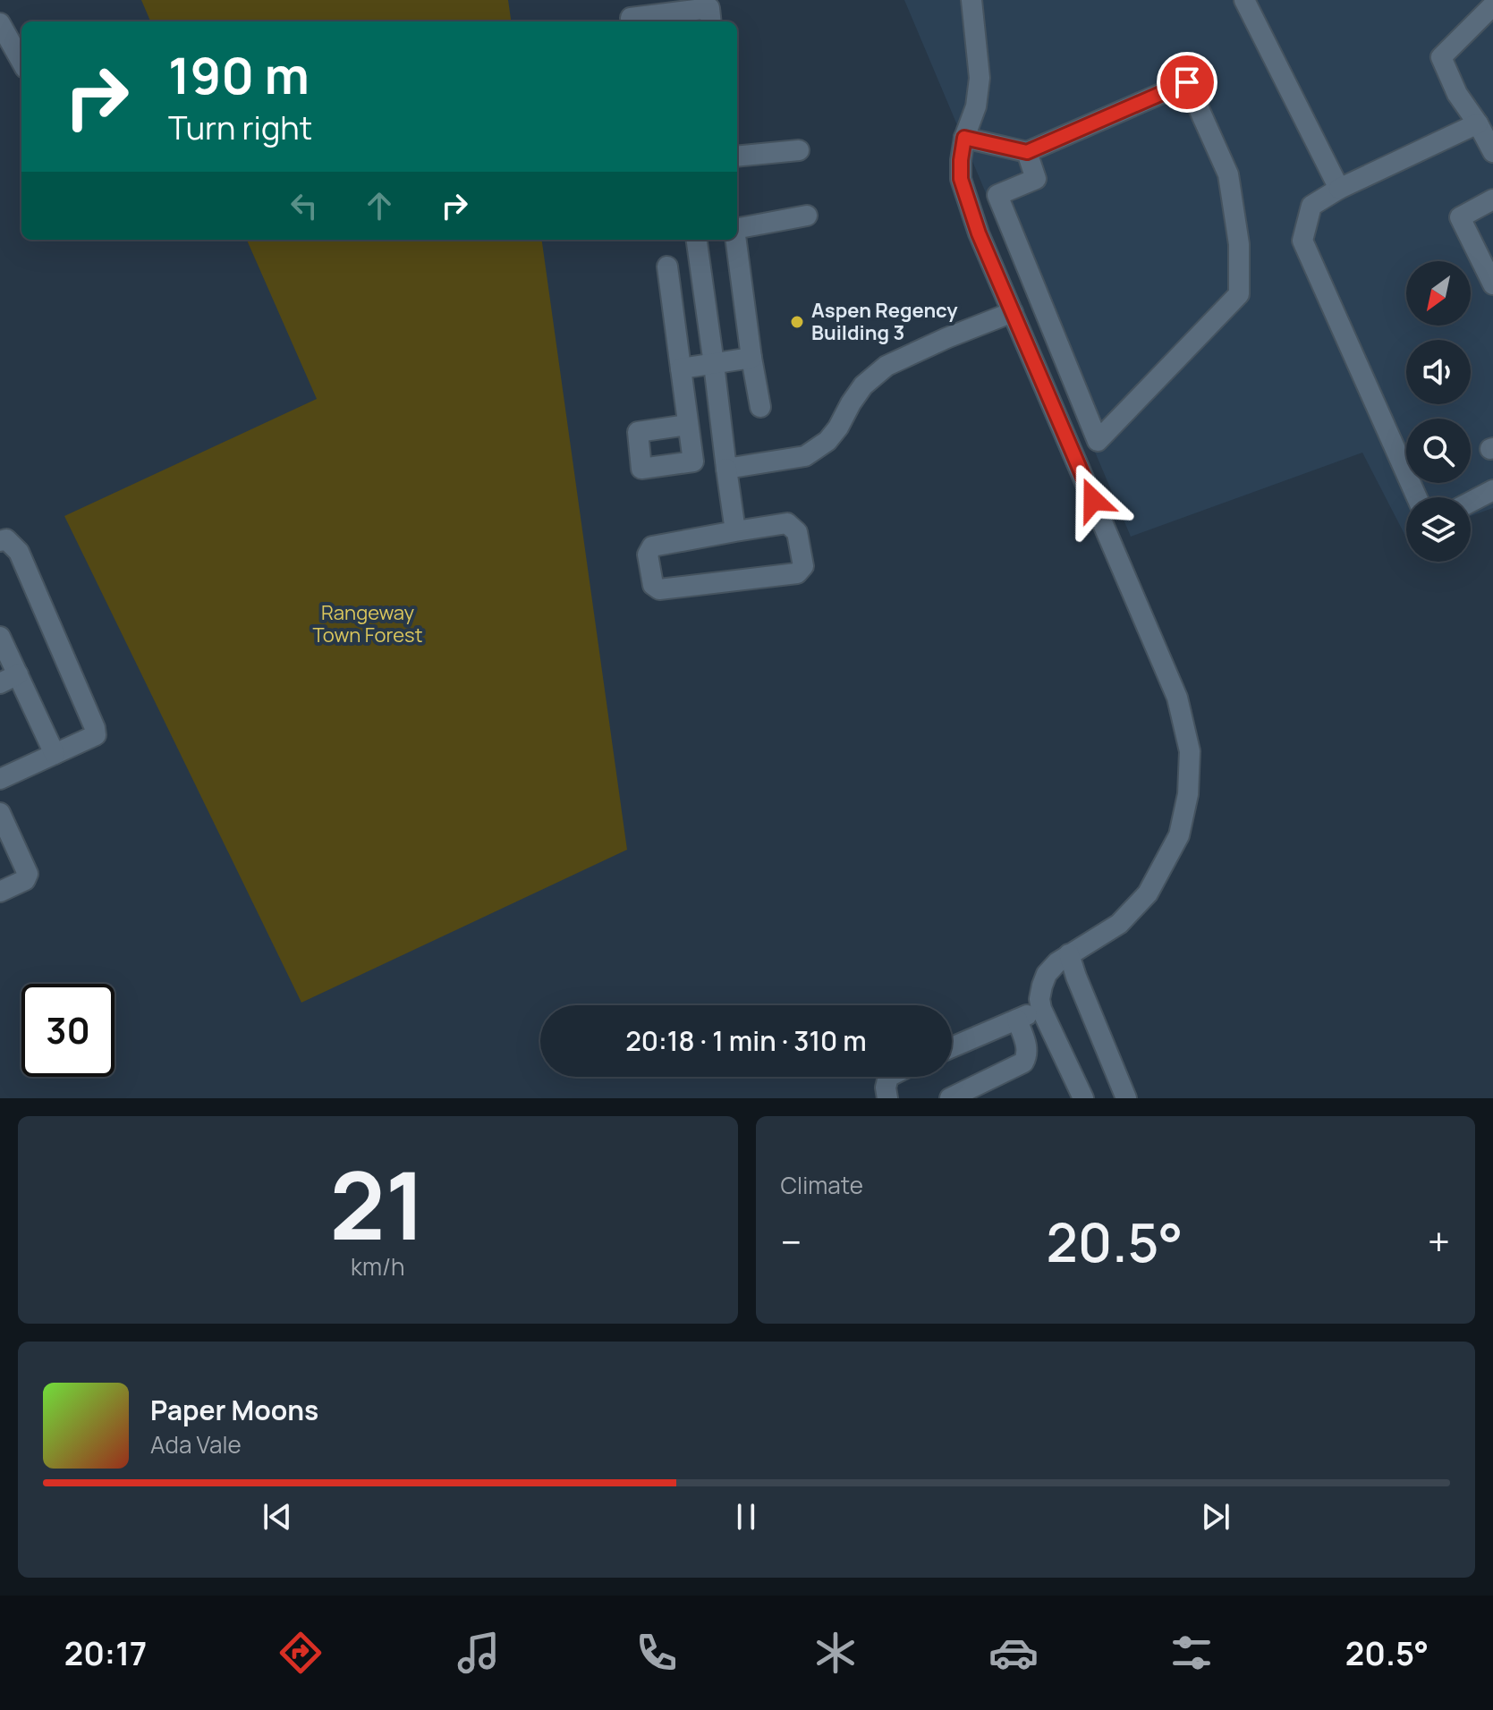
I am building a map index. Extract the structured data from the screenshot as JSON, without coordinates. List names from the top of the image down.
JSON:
{
  "parks": ["Rangeway Town Forest"],
  "places": ["Aspen Regency Building 3"],
  "north": "bottom left",
  "page": {
    "turn": ["190 m", "Turn right"],
    "limit": "30",
    "trip": "20:18 · 1 min · 310 m",
    "tile": [
      ["21", "km/h"],
      "Climate"
    ],
    "heat": ["−", "20.5°", "+"],
    "song": ["Paper Moons", "Ada Vale"],
    "tabs": ["20:17", "20.5°"]
  }
}
